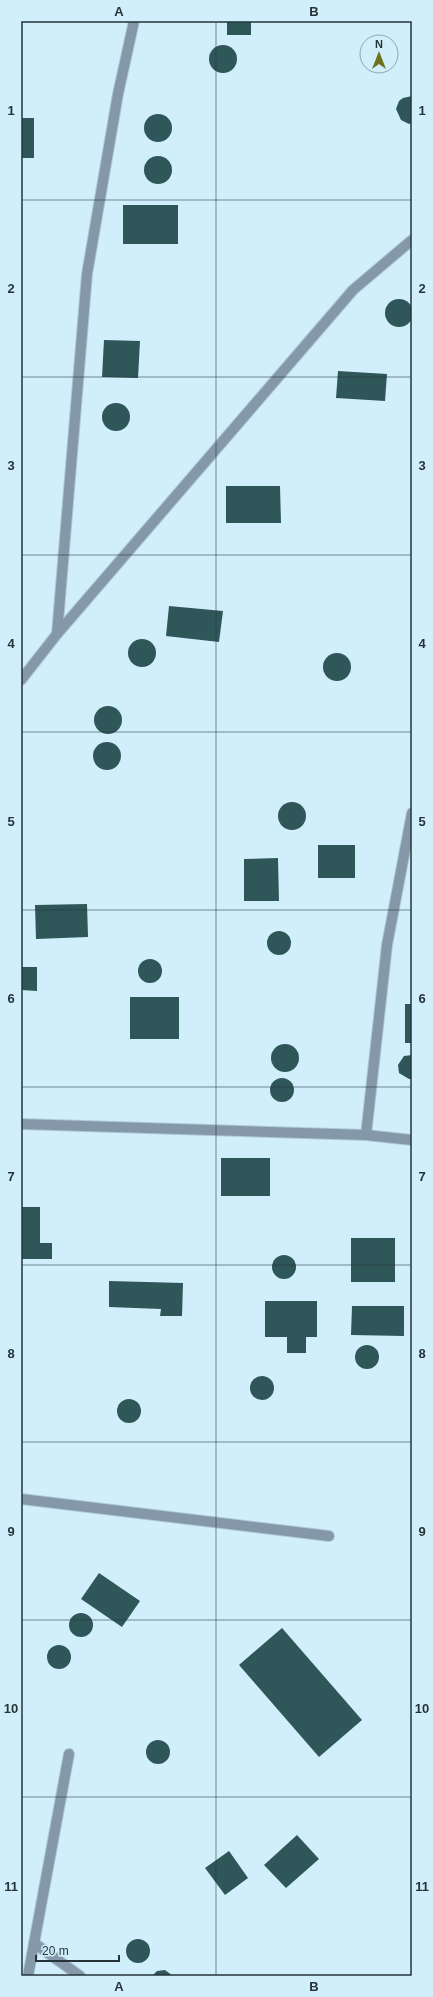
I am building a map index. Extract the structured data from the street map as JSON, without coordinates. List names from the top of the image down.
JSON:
{
  "scale_bar": "20 m",
  "north": "top",
  "grid": {
    "columns": ["A", "B"],
    "rows": [
      "1",
      "2",
      "3",
      "4",
      "5",
      "6",
      "7",
      "8",
      "9",
      "10",
      "11"
    ]
  }
}
